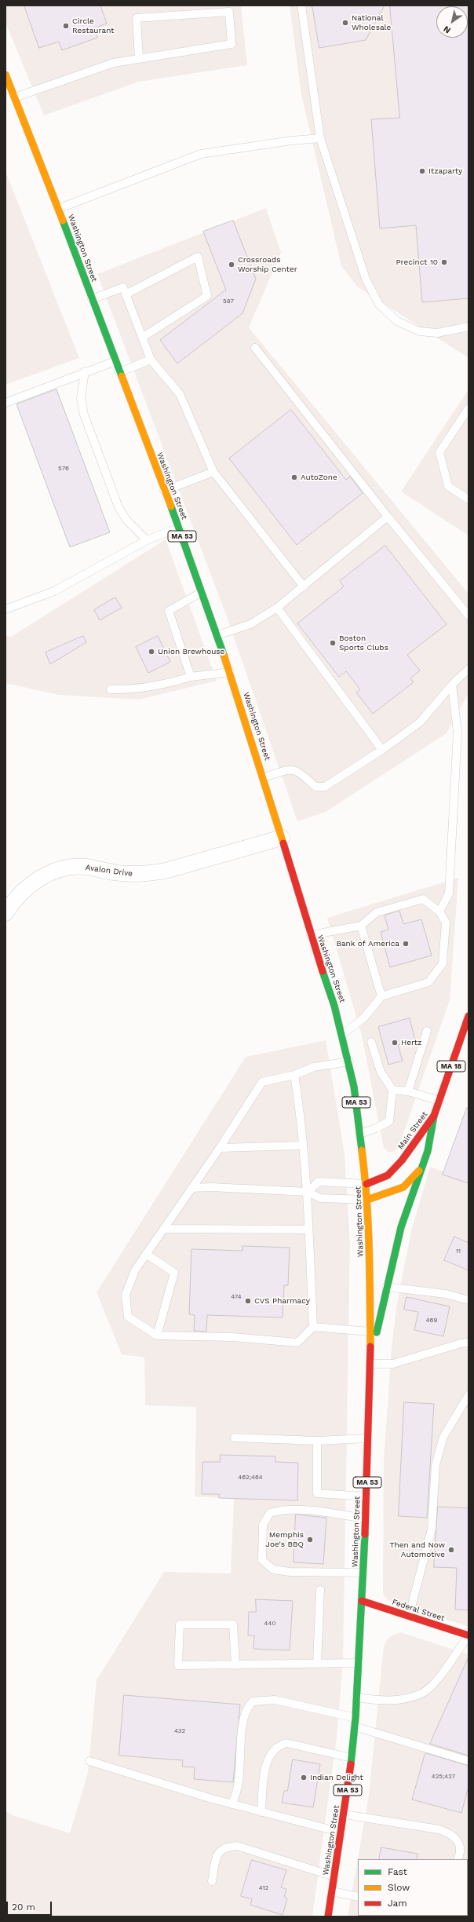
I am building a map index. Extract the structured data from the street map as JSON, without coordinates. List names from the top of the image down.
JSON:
{
  "streets": {
    "main road": [
      "Washington Street",
      "MA 53",
      "MA 18",
      "Main Street",
      "Federal Street"
    ],
    "street": ["Avalon Drive"]
  },
  "crossings": [
    ["Washington Street", "Avalon Drive"],
    ["Washington Street", "MA 18"],
    ["Washington Street", "Main Street"],
    ["Washington Street", "Federal Street"],
    ["MA 18", "Main Street"]
  ],
  "places": [
    "National Wholesale",
    "Circle Restaurant",
    "Itzaparty",
    "Precinct 10",
    "Crossroads Worship Center",
    "AutoZone",
    "Boston Sports Clubs",
    "Union Brewhouse",
    "Bank of America",
    "Hertz",
    "CVS Pharmacy",
    "Memphis Joe's BBQ",
    "Then and Now Automotive",
    "Indian Delight"
  ],
  "house_numbers": [
    "587",
    "576",
    "11",
    "474",
    "469",
    "462;464",
    "440",
    "432",
    "425;427",
    "412"
  ],
  "legend": ["Fast", "Slow", "Jam"],
  "scale_bar": "20 m",
  "north": "bottom left"
}
